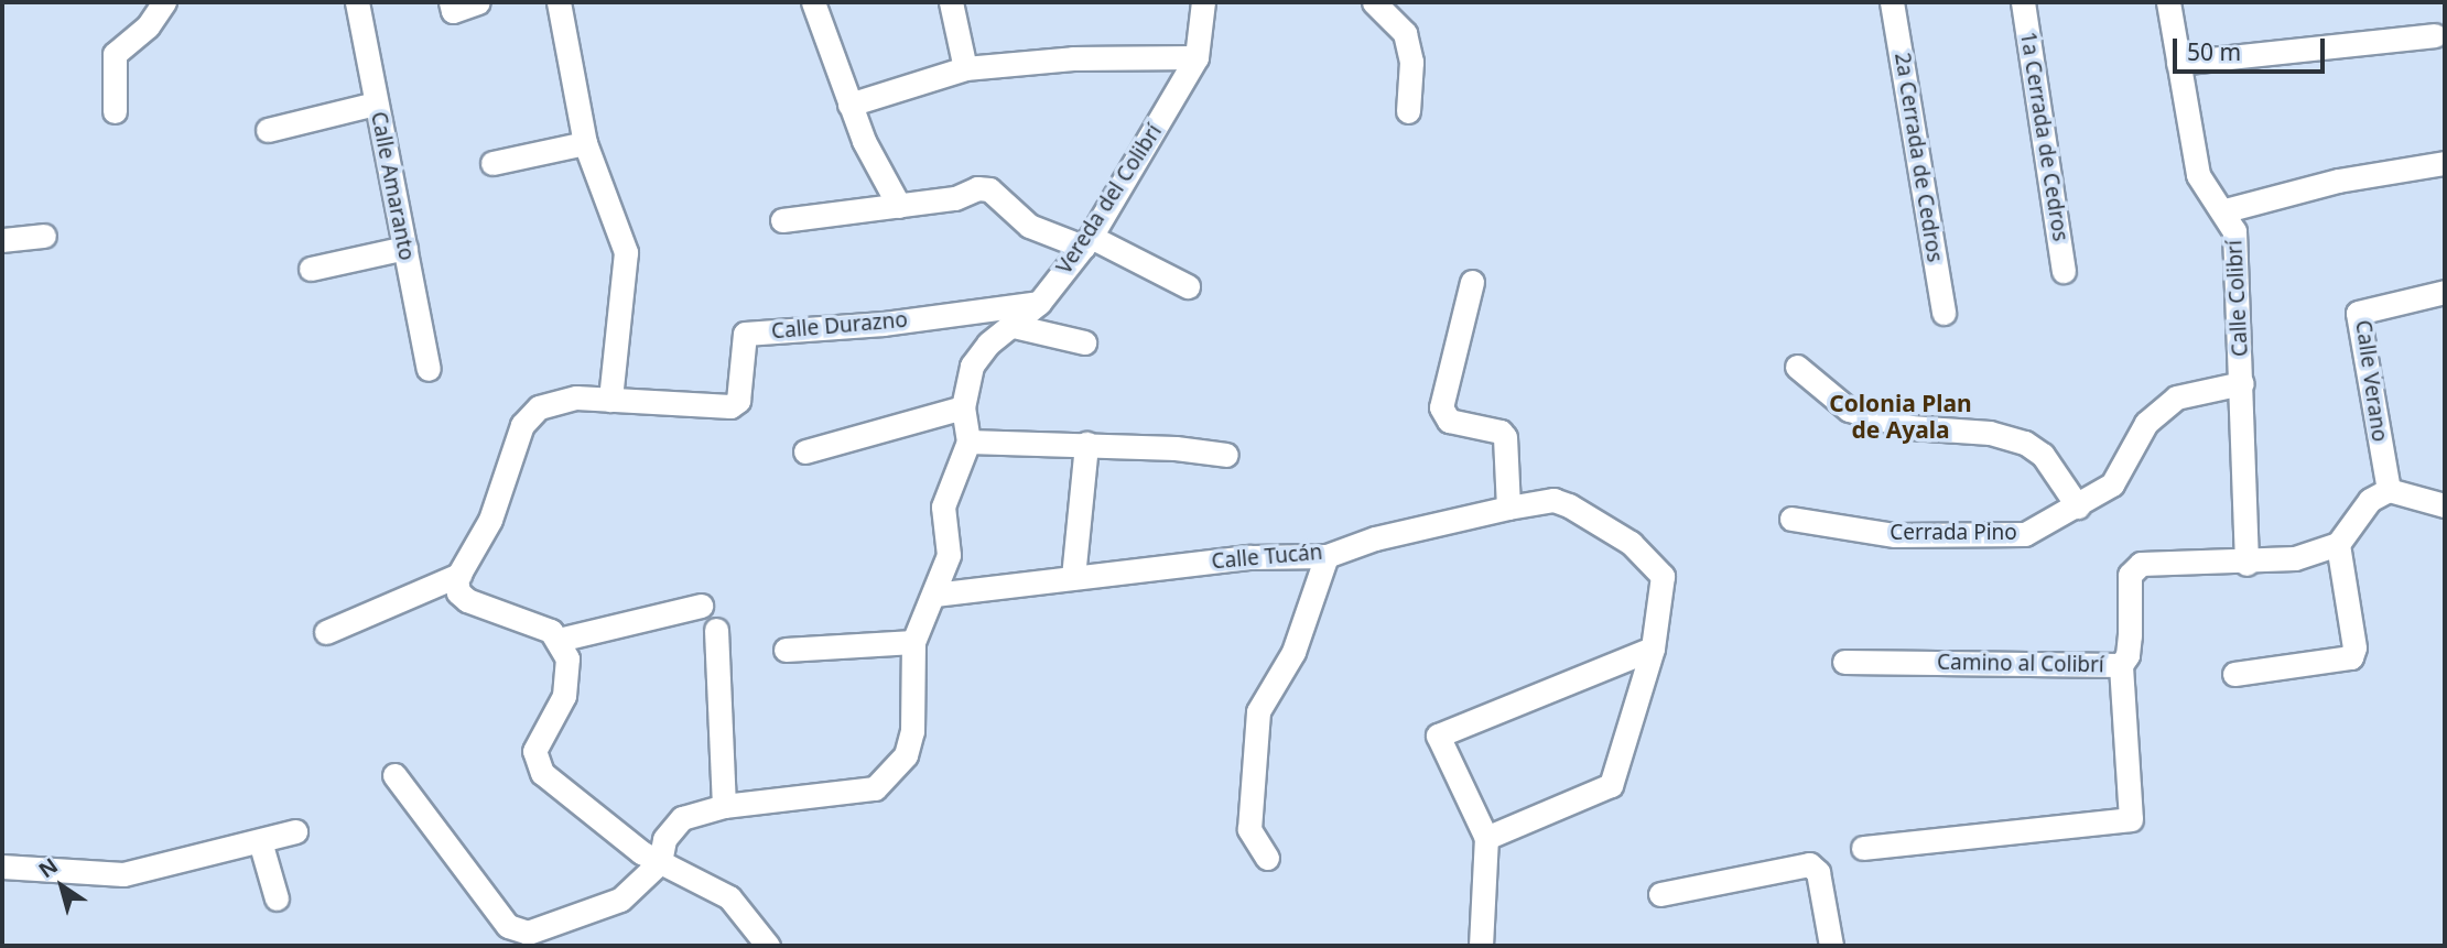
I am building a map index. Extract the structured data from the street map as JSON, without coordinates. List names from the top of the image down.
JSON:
{
  "streets": {
    "street": [
      "1a Cerrada de Cedros",
      "2a Cerrada de Cedros",
      "Calle Amaranto",
      "Vereda del Colibrí",
      "Calle Colibrí",
      "Calle Durazno",
      "Calle Verano",
      "Cerrada Pino",
      "Calle Tucán",
      "Camino al Colibrí"
    ]
  },
  "crossings": [
    ["Vereda del Colibrí", "Calle Durazno"],
    ["Calle Colibrí", "Cerrada Pino"],
    ["Calle Colibrí", "Camino al Colibrí"]
  ],
  "districts": ["Colonia Plan de Ayala"],
  "scale_bar": "50 m",
  "north": "top left"
}
